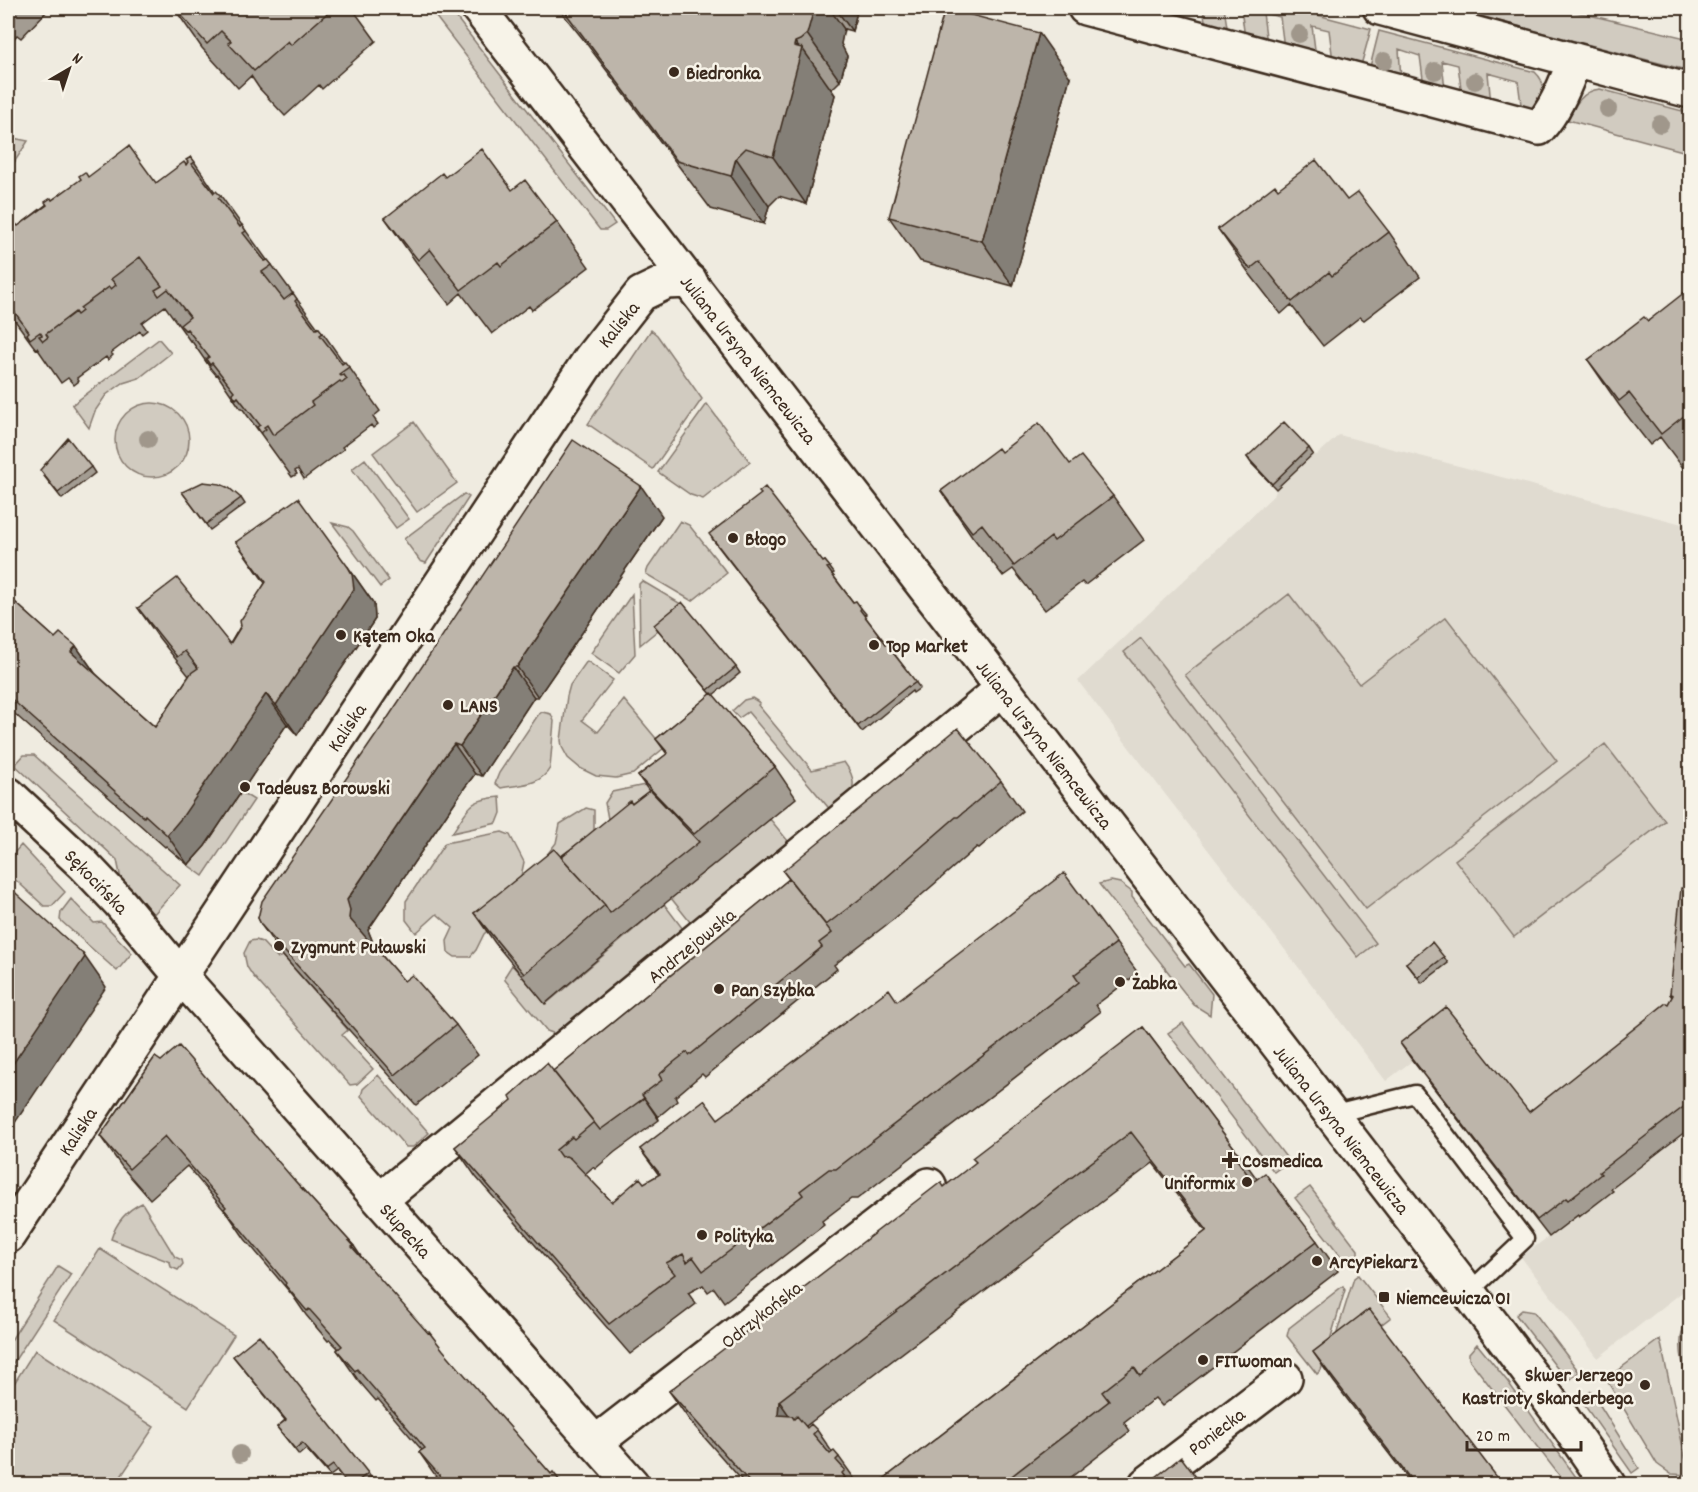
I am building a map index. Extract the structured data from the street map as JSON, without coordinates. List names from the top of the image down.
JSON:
{
  "streets": {
    "street": [
      "Kaliska",
      "Juliana Ursyna Niemcewicza",
      "Sękocińska",
      "Andrzejowska",
      "Słupecka",
      "Odrzykońska",
      "Poniecka"
    ]
  },
  "crossings": [
    ["Kaliska", "Juliana Ursyna Niemcewicza"],
    ["Kaliska", "Sękocińska"],
    ["Kaliska", "Słupecka"],
    ["Juliana Ursyna Niemcewicza", "Andrzejowska"],
    ["Sękocińska", "Słupecka"],
    ["Andrzejowska", "Słupecka"],
    ["Słupecka", "Odrzykońska"]
  ],
  "places": {
    "other": [
      "Biedronka",
      "Błogo",
      "Kątem Oka",
      "Top Market",
      "LANS",
      "Tadeusz Borowski",
      "Zygmunt Puławski",
      "Żabka",
      "Pan Szybka",
      "Uniformix",
      "Polityka",
      "ArcyPiekarz",
      "FITwoman",
      "Skwer Jerzego Kastrioty Skanderbega"
    ],
    "health": ["Cosmedica"],
    "transit": ["Niemcewicza 01"]
  },
  "scale_bar": "20 m",
  "north": "top right"
}
